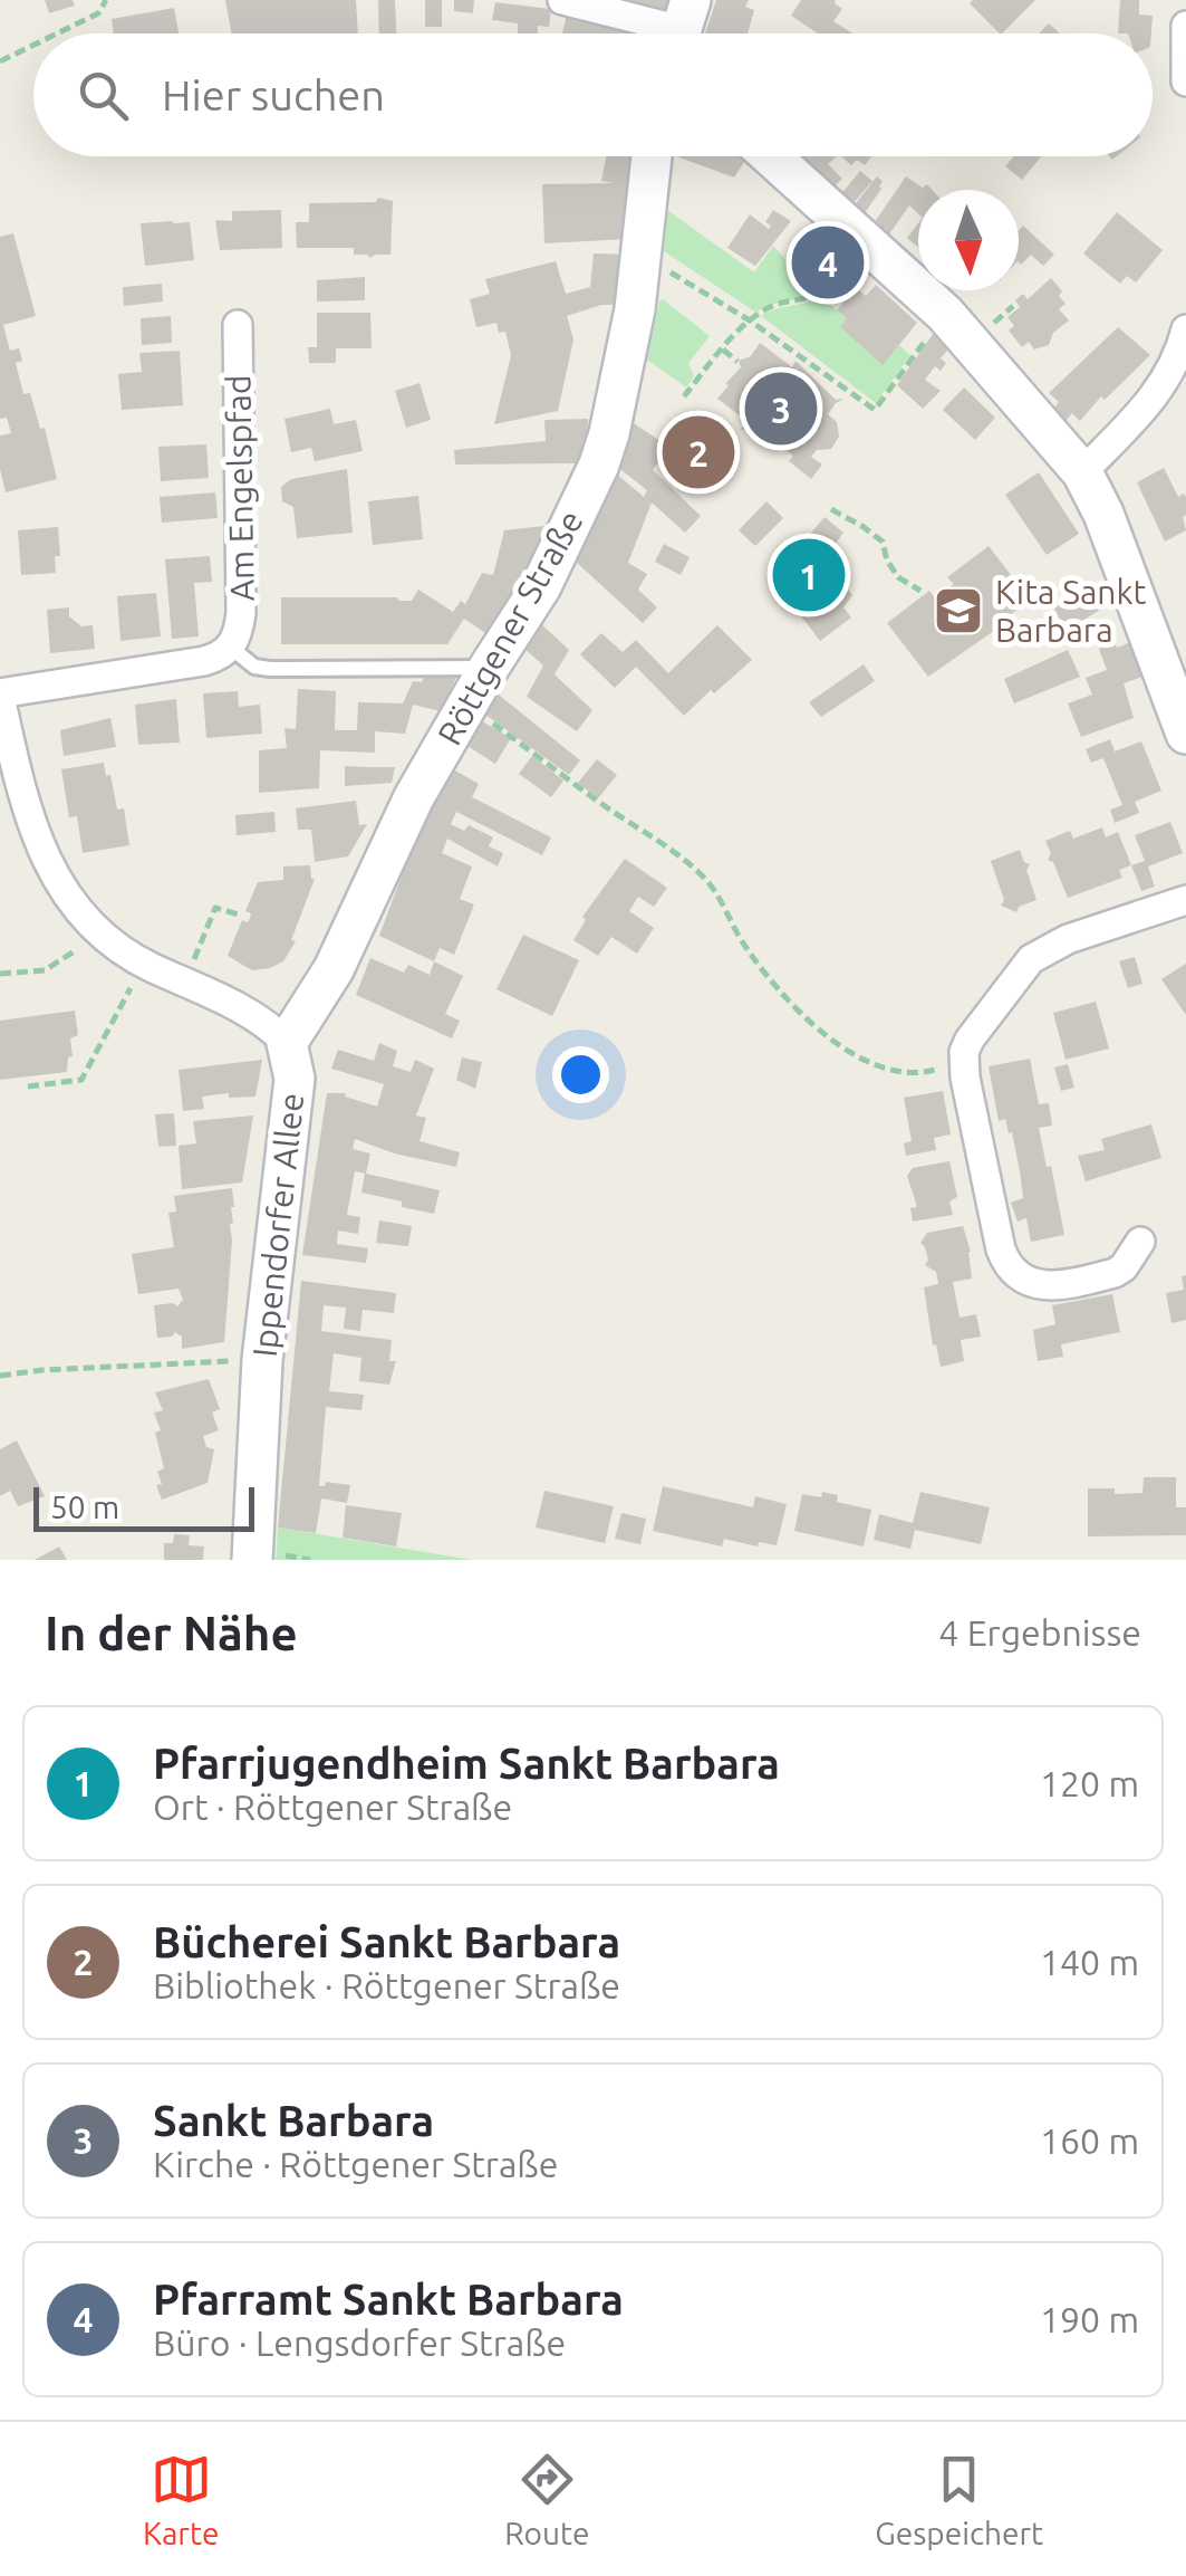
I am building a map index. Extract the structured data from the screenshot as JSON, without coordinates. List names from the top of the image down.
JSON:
{
  "streets": {
    "street": ["Am Engelspfad", "Röttgener Straße", "Ippendorfer Allee"]
  },
  "crossings": [
    ["Am Engelspfad", "Röttgener Straße"],
    ["Röttgener Straße", "Ippendorfer Allee"]
  ],
  "places": {
    "school or university": ["Kita Sankt Barbara"]
  },
  "scale_bar": "50 m",
  "north": "bottom",
  "page": {
    "search": "Hier suchen",
    "pins": [
      "4",
      "3",
      "2",
      "1"
    ],
    "scale": "50 m",
    "heading": ["In der Nähe", "4 Ergebnisse"],
    "list": [
      {
        "mark": "1",
        "name": "Pfarrjugendheim Sankt Barbara",
        "note": "Ort · Röttgener Straße",
        "value": "120 m"
      },
      {
        "mark": "2",
        "name": "Bücherei Sankt Barbara",
        "note": "Bibliothek · Röttgener Straße",
        "value": "140 m"
      },
      {
        "mark": "3",
        "name": "Sankt Barbara",
        "note": "Kirche · Röttgener Straße",
        "value": "160 m"
      },
      {
        "mark": "4",
        "name": "Pfarramt Sankt Barbara",
        "note": "Büro · Lengsdorfer Straße",
        "value": "190 m"
      }
    ],
    "nav": ["Karte", "Route", "Gespeichert"]
  }
}
